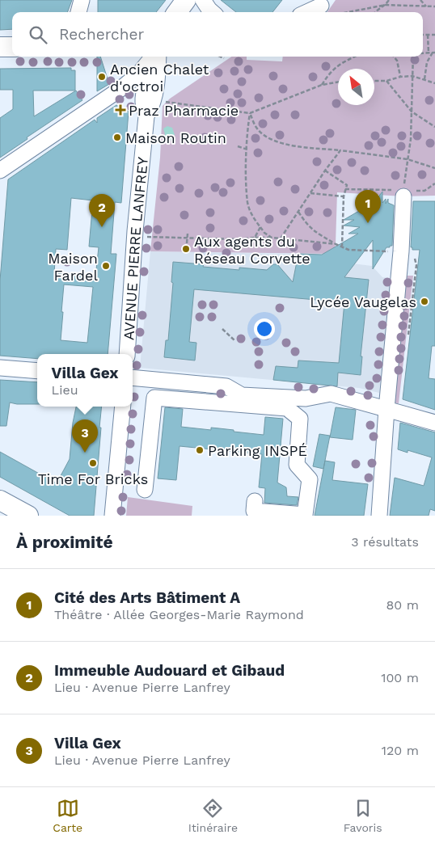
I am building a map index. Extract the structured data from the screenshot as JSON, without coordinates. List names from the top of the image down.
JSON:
{
  "streets": {
    "street": ["AVENUE PIERRE LANFREY"]
  },
  "places": {
    "other": [
      "Ancien Chalet d'octroi",
      "Maison Routin",
      "Aux agents du Réseau Corvette",
      "Maison Fardel",
      "Lycée Vaugelas",
      "Parking INSPÉ",
      "Time For Bricks"
    ],
    "health": ["Praz Pharmacie"]
  },
  "north": "top left",
  "page": {
    "search": "Rechercher",
    "pins": ["1", "2", "3"],
    "popup": ["Villa Gex", "Lieu"],
    "heading": ["À proximité", "3 résultats"],
    "list": [
      {
        "mark": "1",
        "name": "Cité des Arts Bâtiment A",
        "note": "Théâtre · Allée Georges-Marie Raymond",
        "value": "80 m"
      },
      {
        "mark": "2",
        "name": "Immeuble Audouard et Gibaud",
        "note": "Lieu · Avenue Pierre Lanfrey",
        "value": "100 m"
      },
      {
        "mark": "3",
        "name": "Villa Gex",
        "note": "Lieu · Avenue Pierre Lanfrey",
        "value": "120 m"
      }
    ],
    "nav": ["Carte", "Itinéraire", "Favoris"]
  }
}
